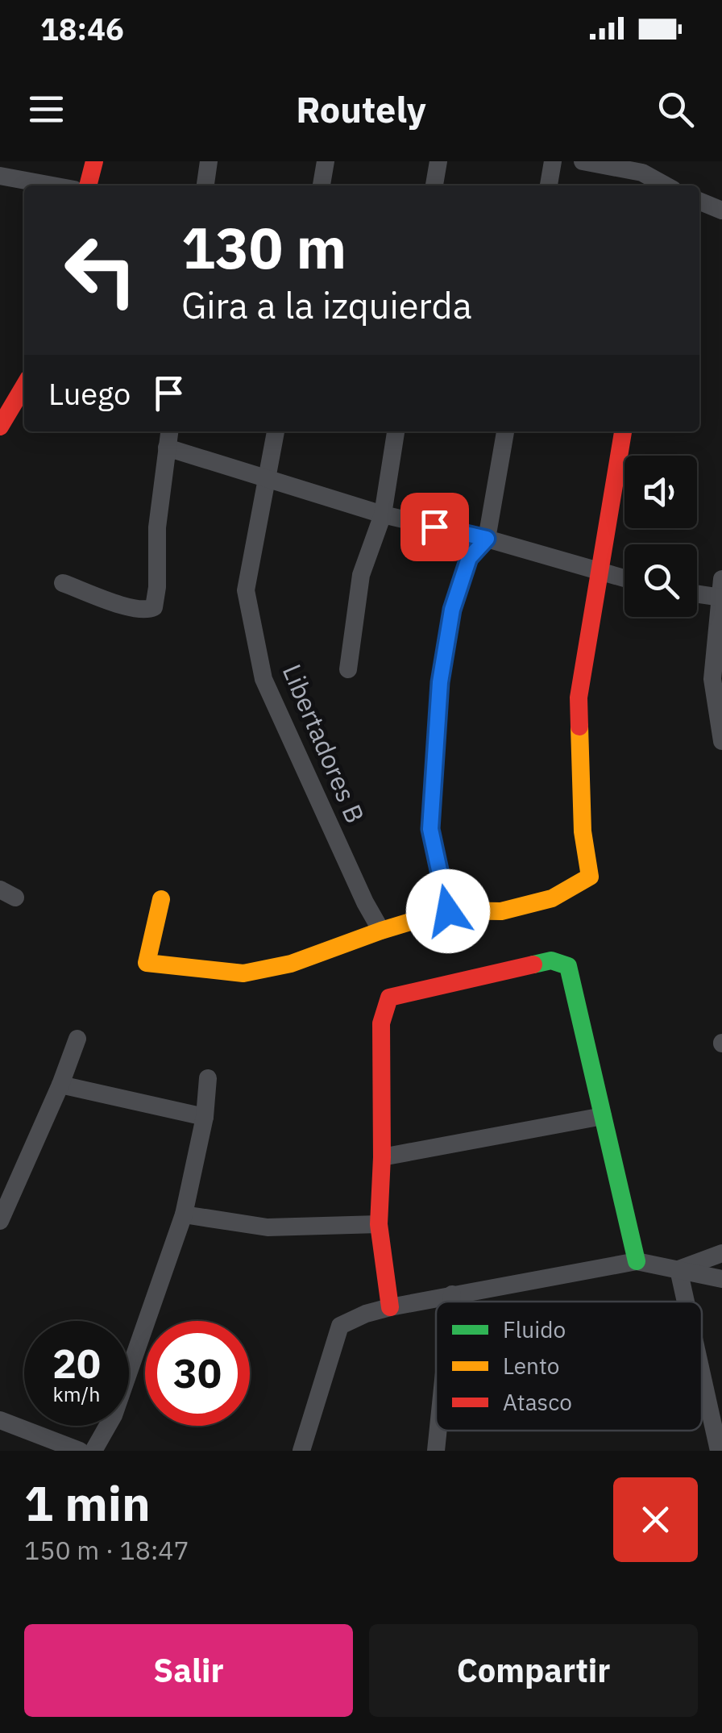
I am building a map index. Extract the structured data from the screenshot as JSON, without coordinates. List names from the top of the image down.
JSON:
{
  "streets": {
    "street": ["Libertadores B"]
  },
  "legend": ["Fluido", "Lento", "Atasco"],
  "page": {
    "status": "18:46",
    "header": "Routely",
    "turn": ["130 m", "Gira a la izquierda"],
    "then": "Luego",
    "speed": "20 km/h",
    "limit": "30",
    "heading": ["1 min", "150 m · 18:47"],
    "buttons": ["Salir", "Compartir"]
  }
}
